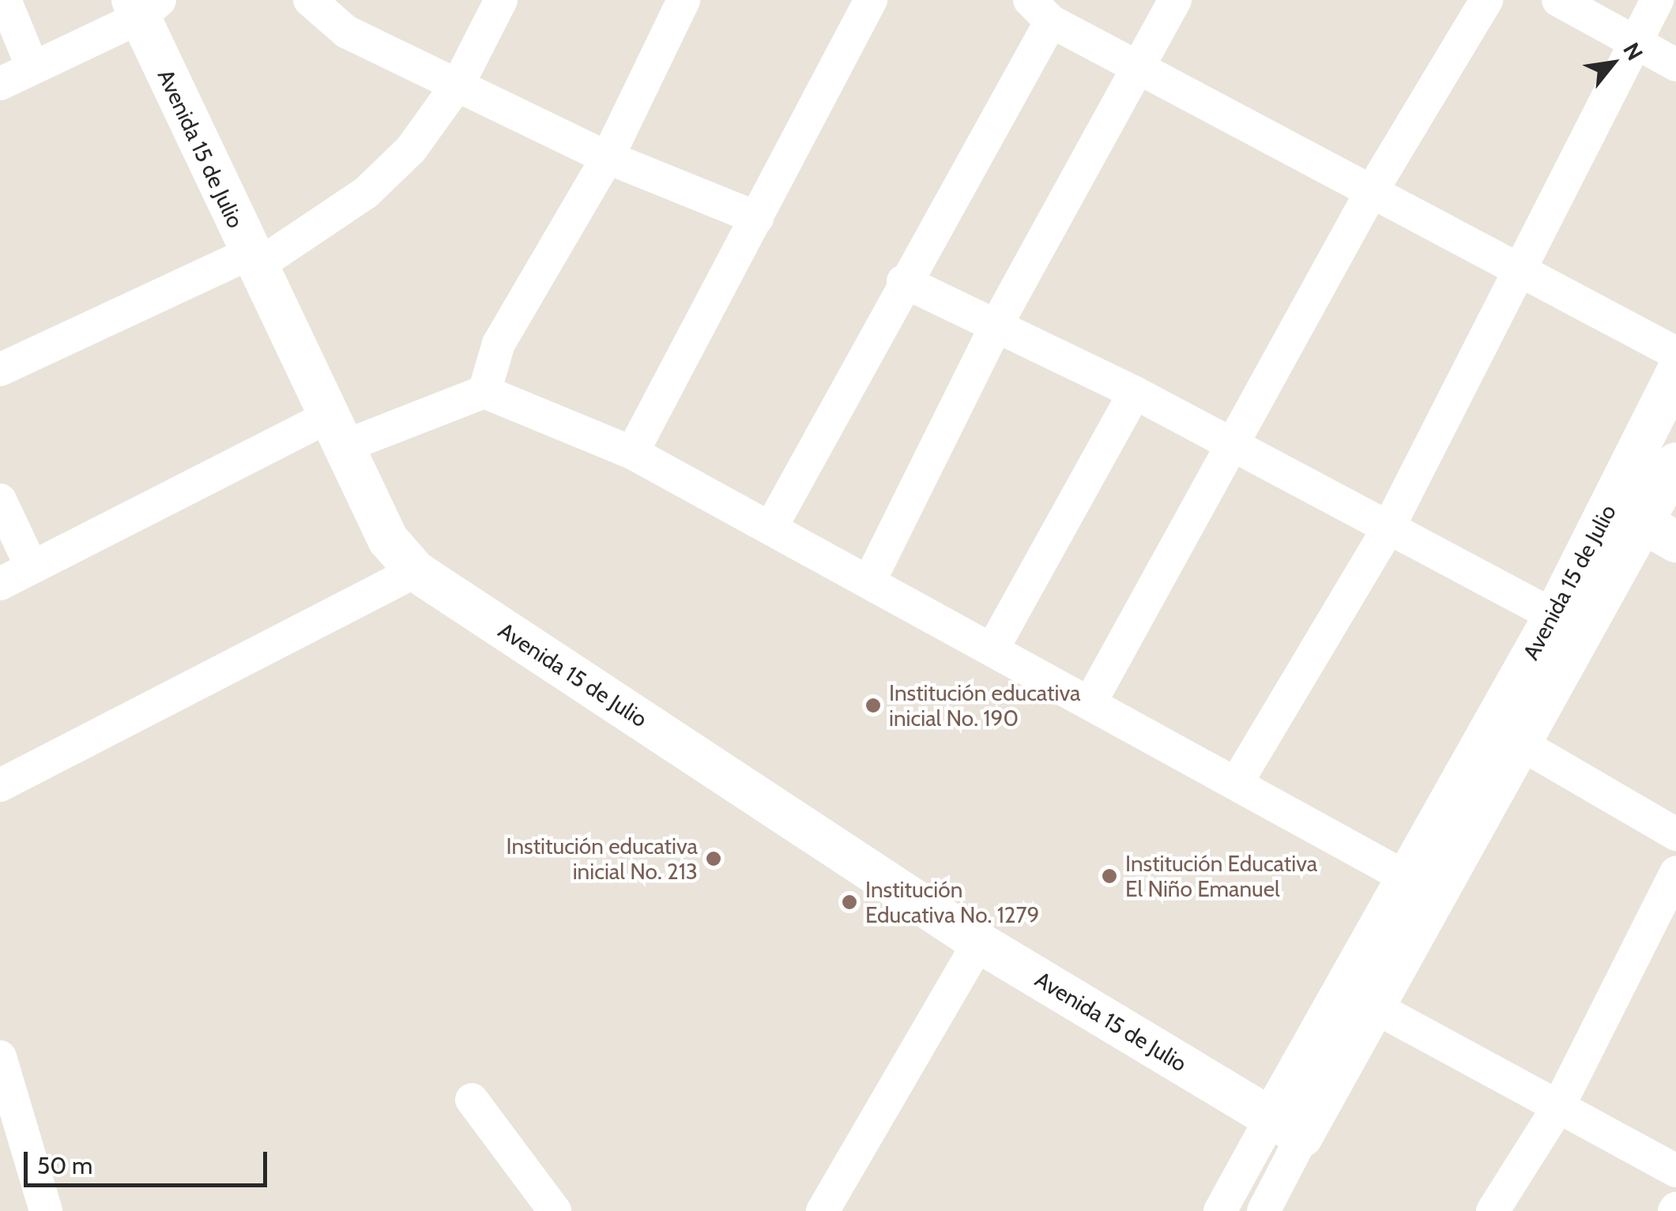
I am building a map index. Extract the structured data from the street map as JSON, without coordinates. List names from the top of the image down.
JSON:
{
  "streets": {
    "street": ["Avenida 15 de Julio"]
  },
  "places": [
    "Institución educativa inicial No. 190",
    "Institución educativa inicial No. 213",
    "Institución Educativa El Niño Emanuel",
    "Institución Educativa No. 1279"
  ],
  "scale_bar": "50 m",
  "north": "top right"
}
